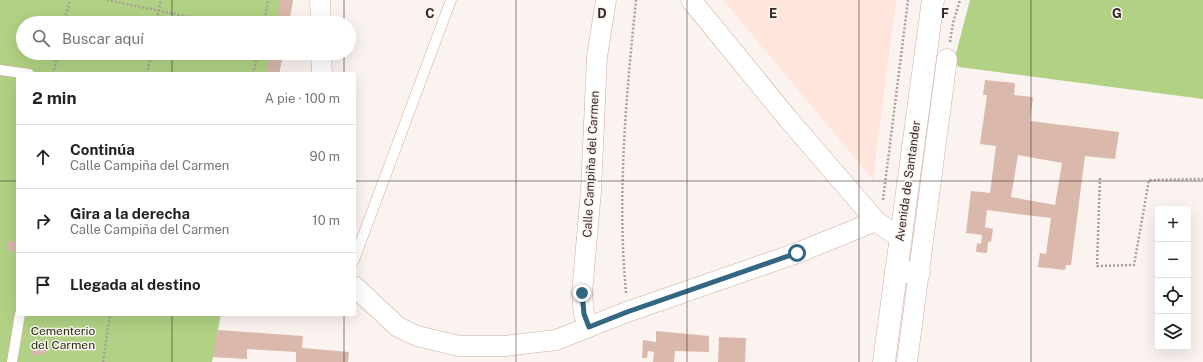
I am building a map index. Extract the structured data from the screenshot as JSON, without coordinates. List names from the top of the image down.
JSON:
{
  "streets": {
    "main road": ["Avenida de Santander"],
    "street": ["Calle Campiña del Carmen"]
  },
  "parks": ["Cementerio del Carmen"],
  "page": {
    "search": "Buscar aquí",
    "heading": ["2 min", "A pie · 100 m"],
    "list": [
      ["Continúa", "Calle Campiña del Carmen", "90 m"],
      ["Gira a la derecha", "Calle Campiña del Carmen", "10 m"],
      "Llegada al destino"
    ],
    "map_buttons": ["+", "−"]
  },
  "grid": {
    "columns": [
      "C",
      "D",
      "E",
      "F",
      "G"
    ]
  }
}
